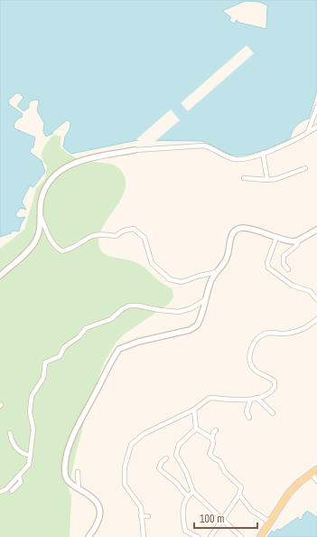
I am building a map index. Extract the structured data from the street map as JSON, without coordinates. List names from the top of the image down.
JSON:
{
  "scale_bar": "100 m"
}
